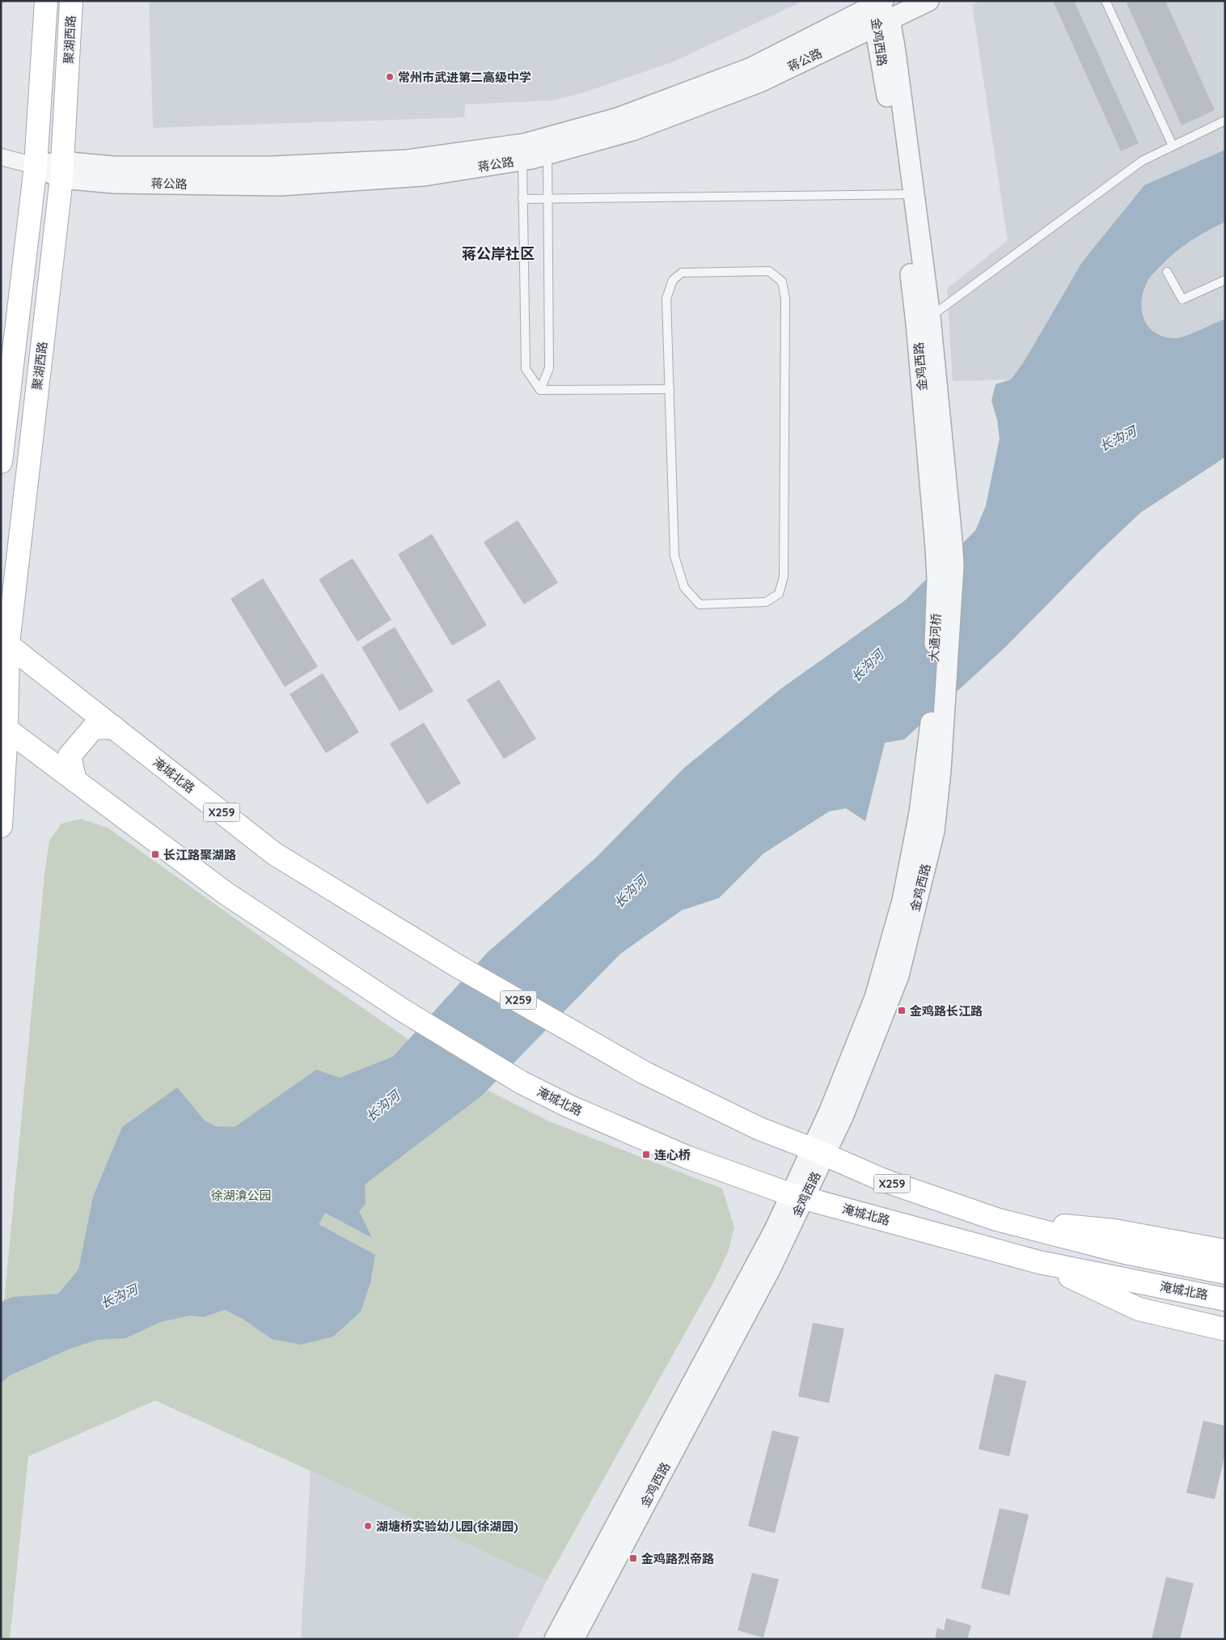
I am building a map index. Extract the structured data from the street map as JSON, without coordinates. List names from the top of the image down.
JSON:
{
  "streets": {
    "main road": ["聚湖西路", "淹城北路", "X259"],
    "street": ["金鸡西路", "蒋公路", "大通河桥"]
  },
  "crossings": [
    ["聚湖西路", "蒋公路"],
    ["聚湖西路", "淹城北路"],
    ["金鸡西路", "蒋公路"],
    ["金鸡西路", "大通河桥"],
    ["金鸡西路", "淹城北路"],
    ["金鸡西路", "X259"],
    ["淹城北路", "X259"]
  ],
  "districts": ["蒋公岸社区"],
  "water": ["长沟河"],
  "parks": ["徐湖渰公园"],
  "places": {
    "other": ["常州市武进第二高级中学", "湖塘桥实验幼儿园(徐湖园)"],
    "transit": [
      "长江路聚湖路",
      "金鸡路长江路",
      "连心桥",
      "金鸡路烈帝路"
    ]
  }
}
